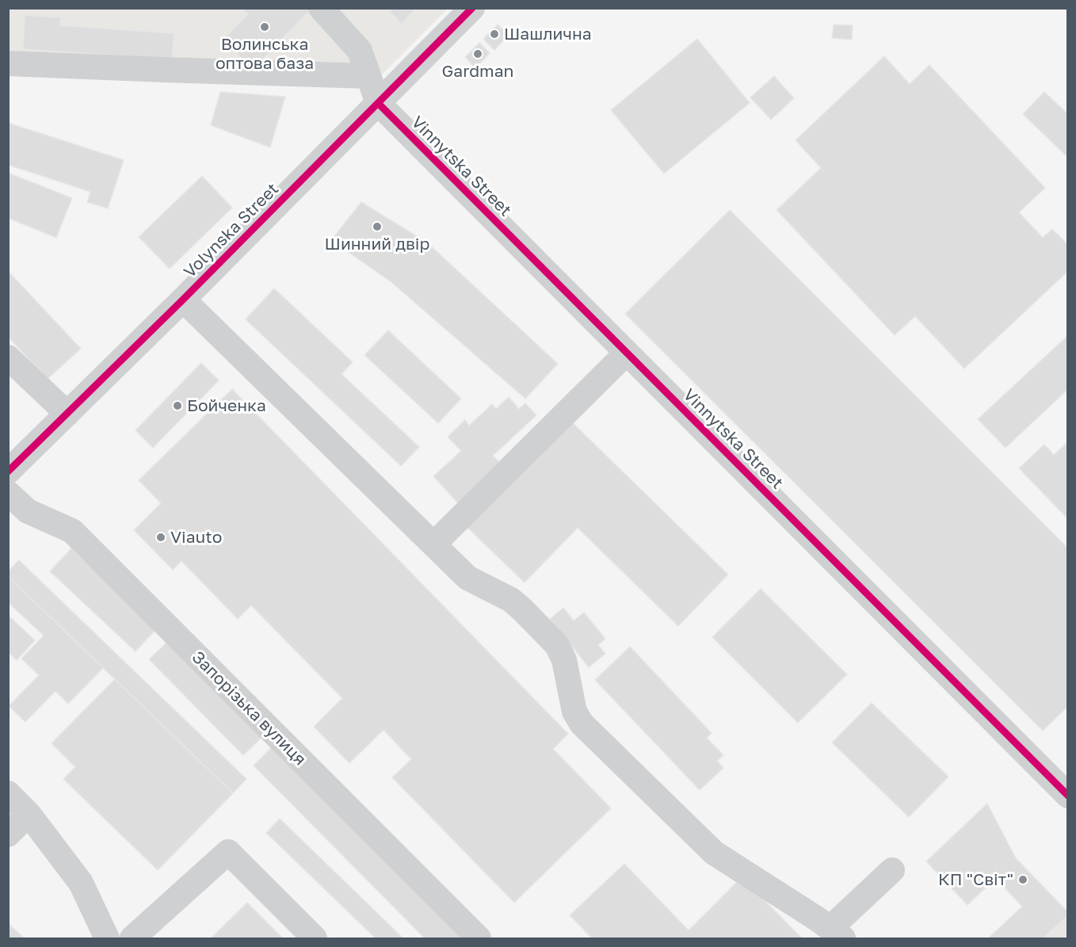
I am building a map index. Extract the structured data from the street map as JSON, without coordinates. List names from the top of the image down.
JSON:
{
  "streets": {
    "street": ["Vinnytska Street", "Volynska Street", "Запорізька вулиця"]
  },
  "crossings": [
    ["Vinnytska Street", "Volynska Street"]
  ],
  "places": [
    "Волинська оптова база",
    "Шашлична",
    "Gardman",
    "Шинний двір",
    "Бойченка",
    "Viauto",
    "КП \"Світ\""
  ]
}
